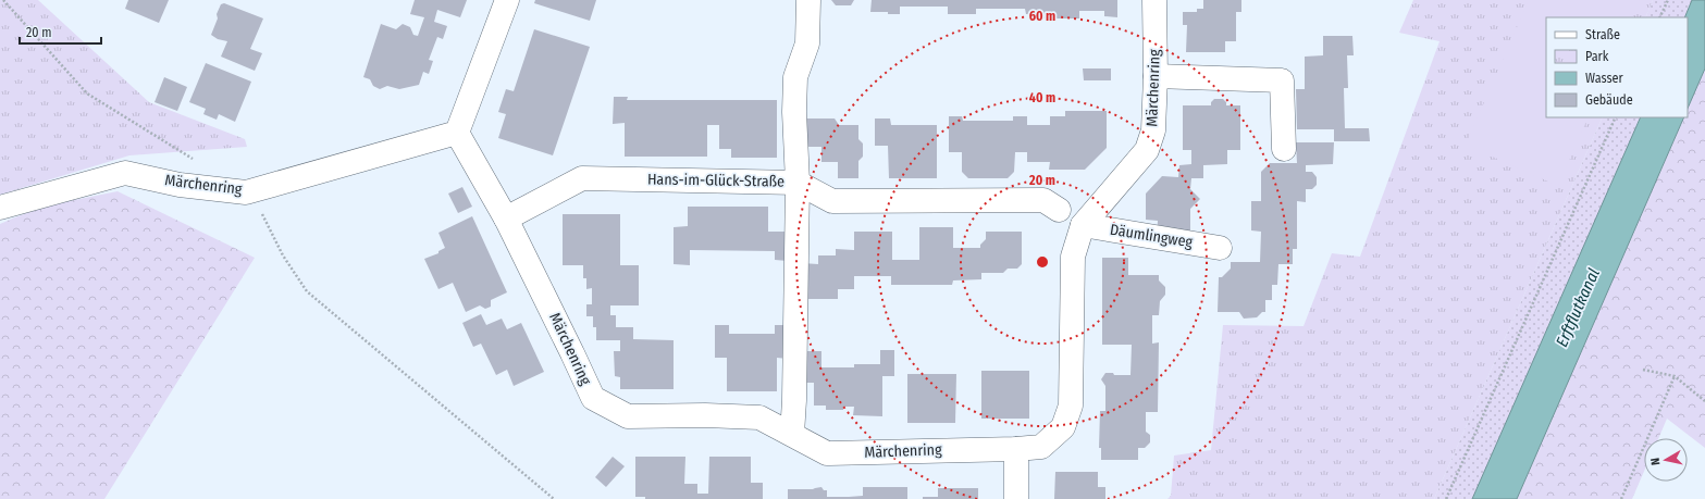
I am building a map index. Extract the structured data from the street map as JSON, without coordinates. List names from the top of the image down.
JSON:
{
  "streets": {
    "street": ["Märchenring", "Hans-im-Glück-Straße", "Däumlingweg"]
  },
  "crossings": [
    ["Märchenring", "Hans-im-Glück-Straße"],
    ["Märchenring", "Däumlingweg"]
  ],
  "water": ["Erftflutkanal"],
  "legend": [
    "Straße",
    "Park",
    "Wasser",
    "Gebäude"
  ],
  "scale_bar": "20 m",
  "north": "left",
  "rings": ["60 m", "40 m", "20 m"]
}
